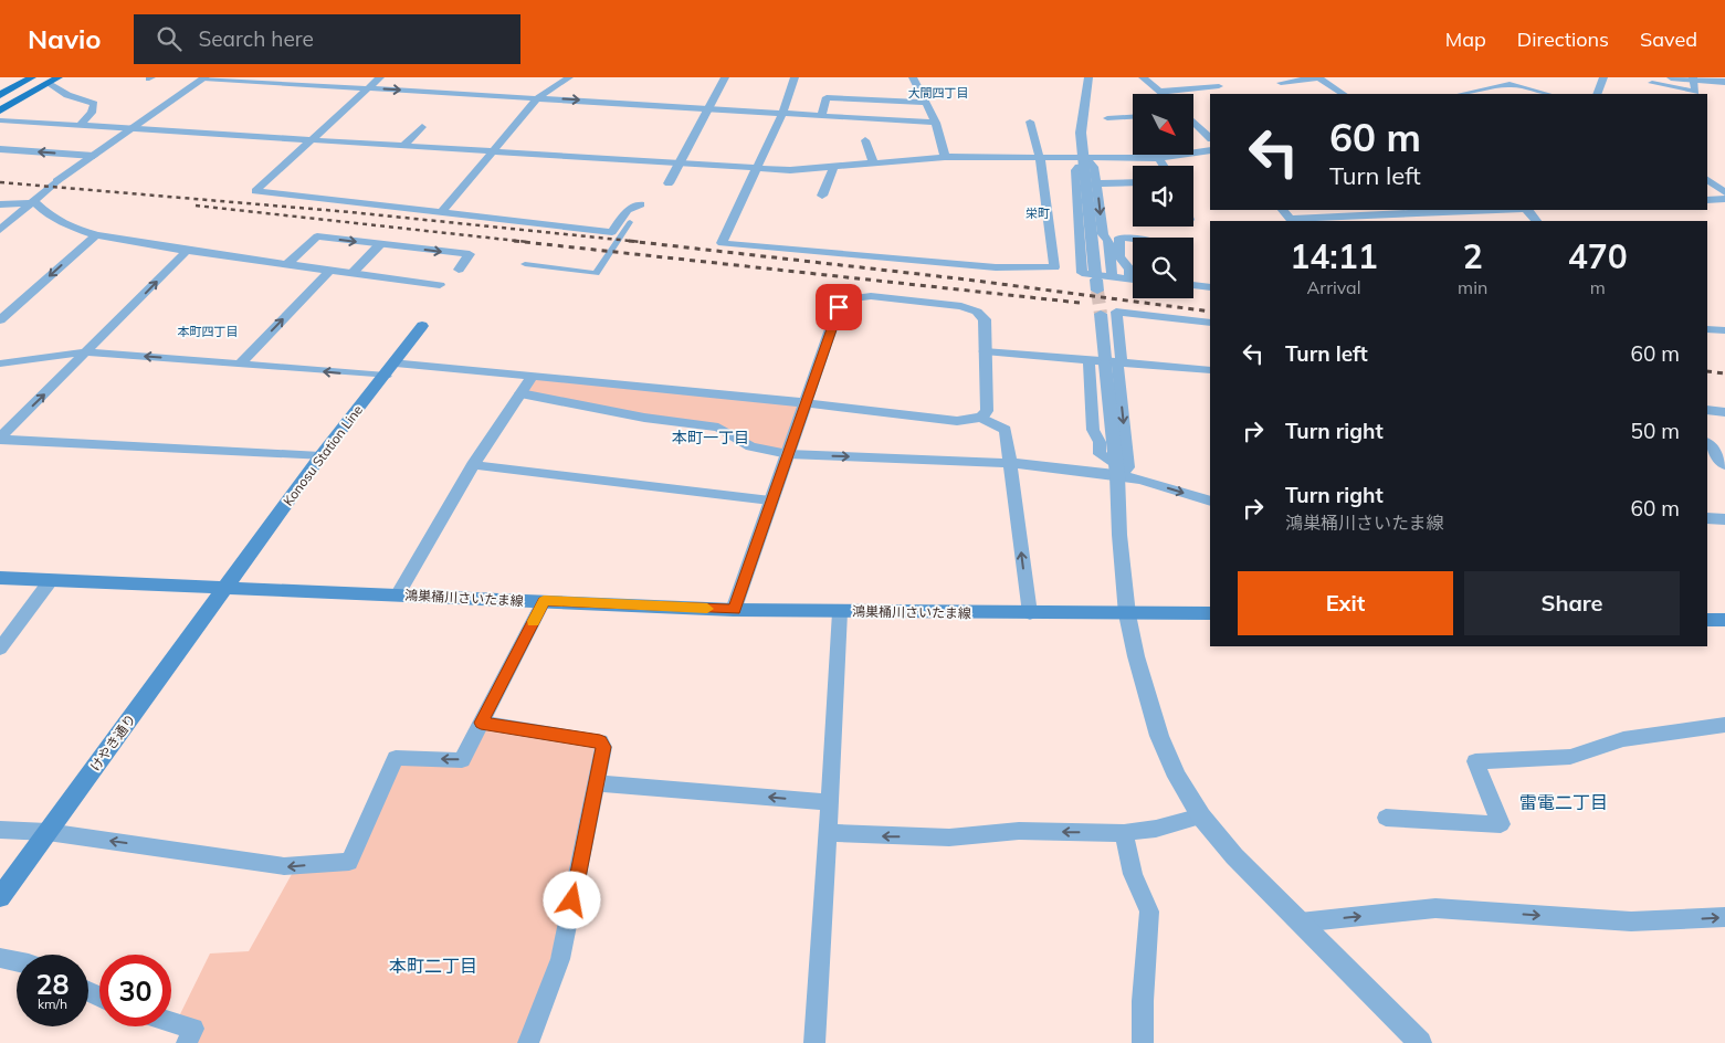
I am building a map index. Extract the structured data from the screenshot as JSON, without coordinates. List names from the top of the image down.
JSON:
{
  "streets": {
    "main road": ["Konosu Station Line", "鴻巣桶川さいたま線", "けやき通り"]
  },
  "crossings": [
    ["Konosu Station Line", "鴻巣桶川さいたま線"],
    ["Konosu Station Line", "けやき通り"],
    ["鴻巣桶川さいたま線", "けやき通り"]
  ],
  "districts": [
    "大間四丁目",
    "栄町",
    "本町四丁目",
    "本町一丁目",
    "雷電二丁目",
    "本町二丁目"
  ],
  "north": "bottom right",
  "page": {
    "header": "Navio",
    "search": "Search here",
    "nav": ["Map", "Directions", "Saved"],
    "turn": ["60 m", "Turn left"],
    "eta": [
      "14:11",
      "Arrival",
      "2",
      "min",
      "470",
      "m"
    ],
    "list": [
      {
        "name": "Turn left",
        "value": "60 m"
      },
      {
        "name": "Turn right",
        "value": "50 m"
      },
      {
        "name": "Turn right",
        "note": "鴻巣桶川さいたま線",
        "value": "60 m"
      }
    ],
    "buttons": ["Exit", "Share"],
    "speed": "28 km/h",
    "limit": "30"
  }
}
